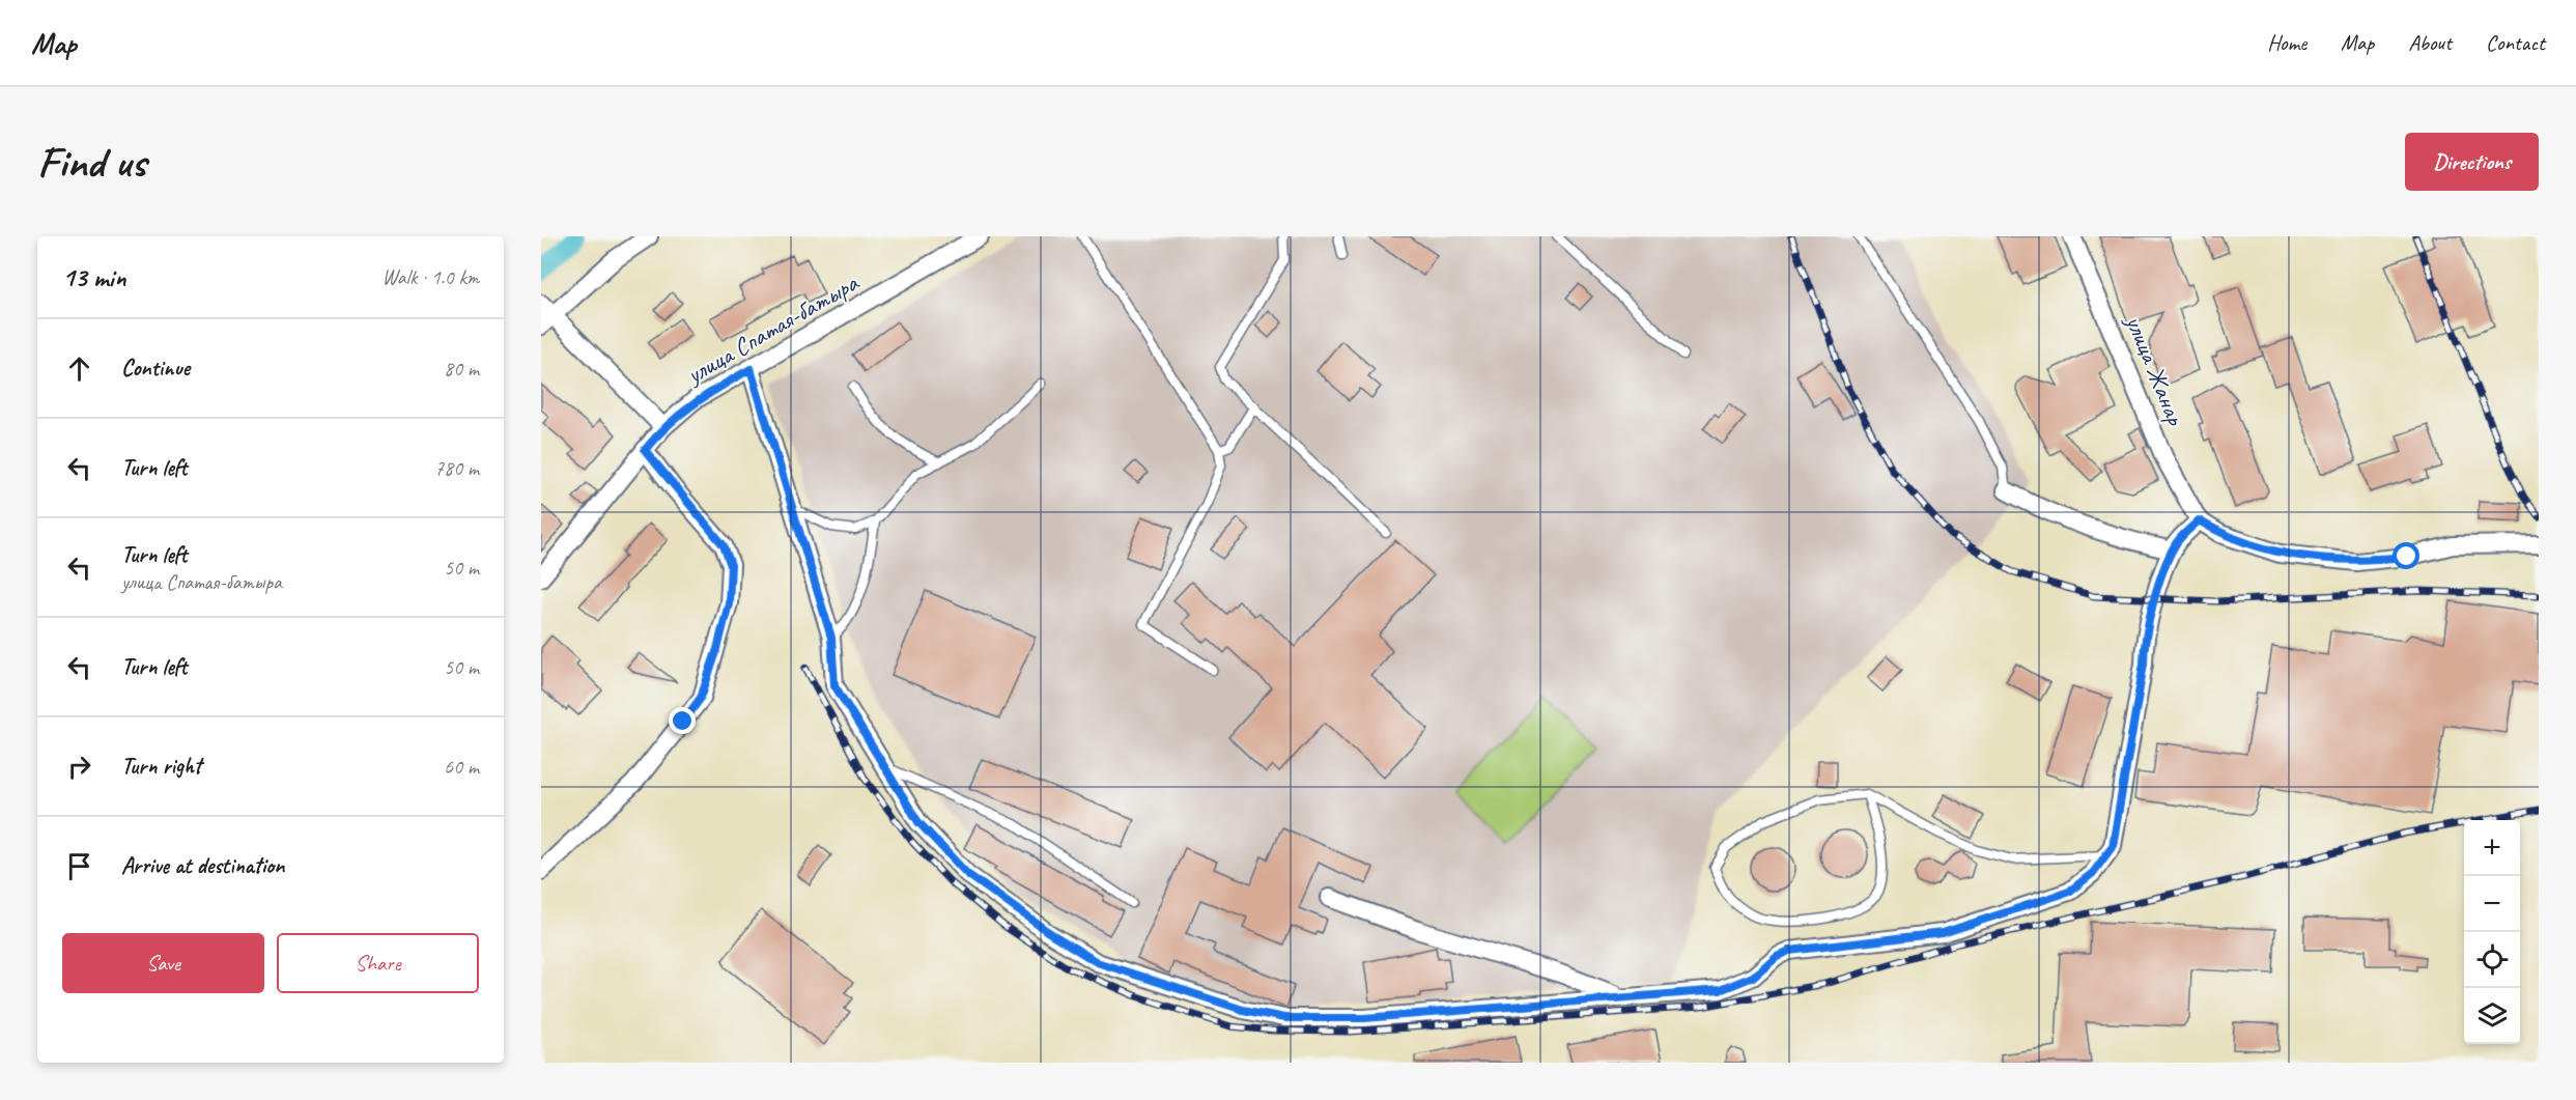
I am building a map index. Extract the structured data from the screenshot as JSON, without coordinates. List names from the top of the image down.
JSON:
{
  "streets": {
    "street": ["улица Спатая-батыра", "улица Жанар"]
  },
  "page": {
    "header": "Map",
    "nav": [
      "Home",
      "Map",
      "About",
      "Contact"
    ],
    "buttons": [
      "Directions",
      ["Save", "Share"]
    ],
    "title": "Find us",
    "heading": ["13 min", "Walk · 1.0 km"],
    "list": [
      ["Continue", "80 m"],
      ["Turn left", "780 m"],
      ["Turn left", "улица Спатая-батыра", "50 m"],
      ["Turn left", "50 m"],
      ["Turn right", "60 m"],
      "Arrive at destination"
    ],
    "map_buttons": ["+", "−"]
  }
}
